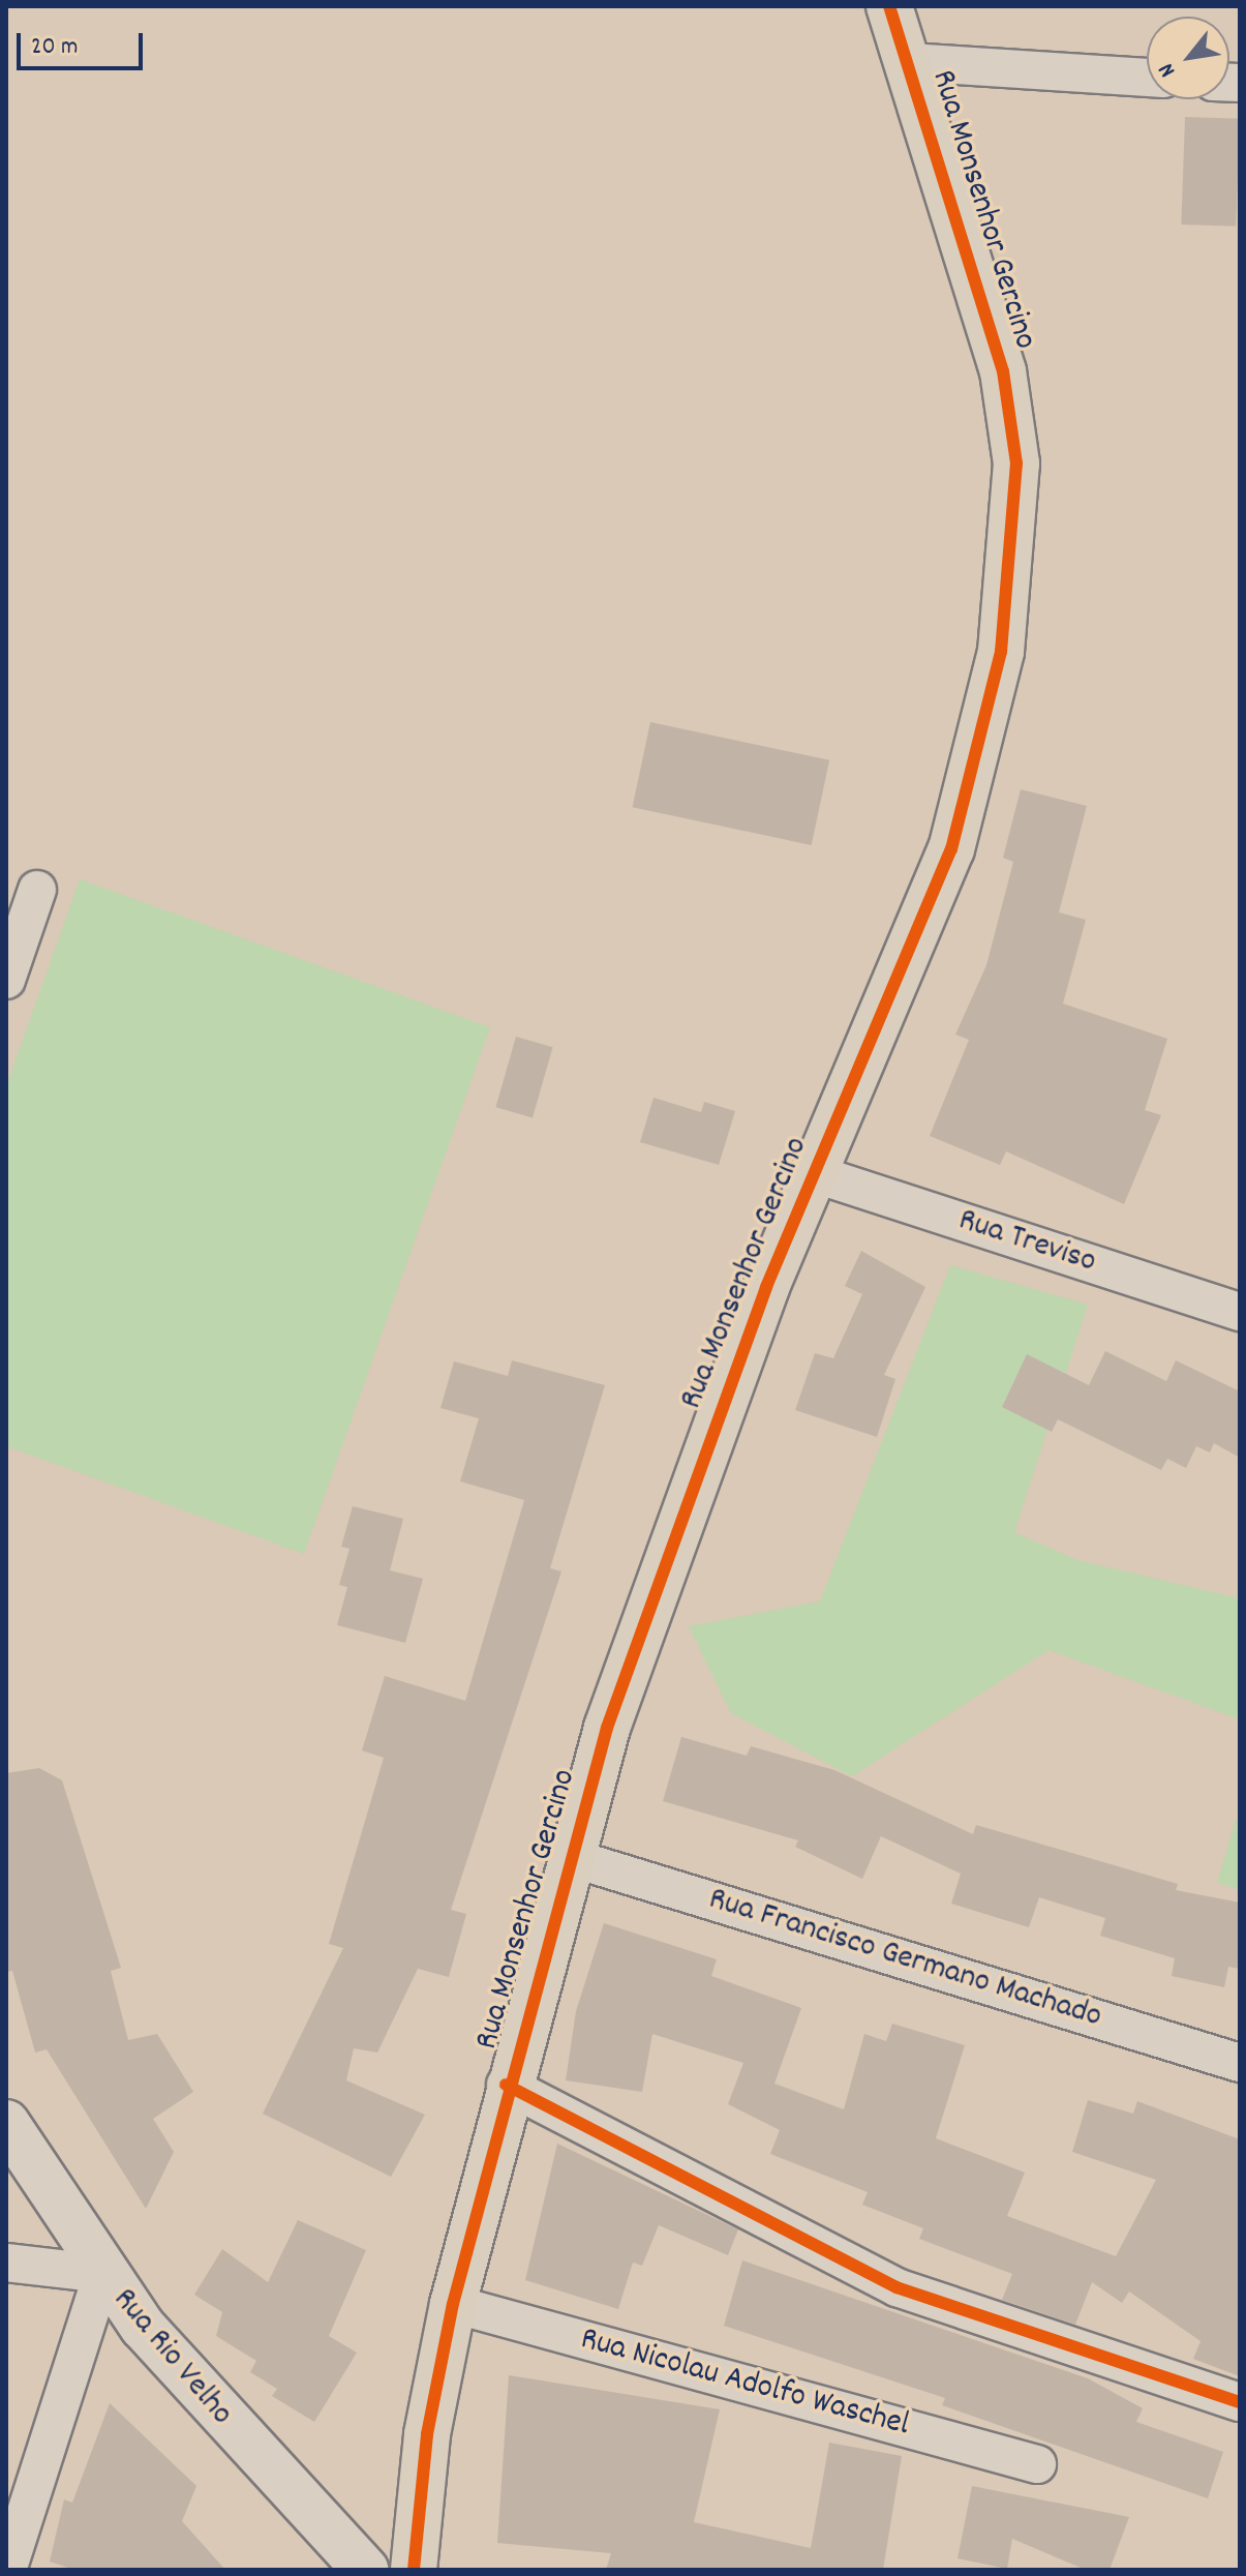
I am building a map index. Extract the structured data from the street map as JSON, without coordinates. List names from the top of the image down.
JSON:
{
  "streets": {
    "main road": ["Rua Monsenhor Gercino"],
    "street": [
      "Rua Treviso",
      "Rua Francisco Germano Machado",
      "Rua Rio Velho",
      "Rua Nicolau Adolfo Waschel"
    ]
  },
  "crossings": [
    ["Rua Monsenhor Gercino", "Rua Treviso"],
    ["Rua Monsenhor Gercino", "Rua Francisco Germano Machado"],
    ["Rua Monsenhor Gercino", "Rua Nicolau Adolfo Waschel"]
  ],
  "scale_bar": "20 m",
  "north": "bottom left"
}
